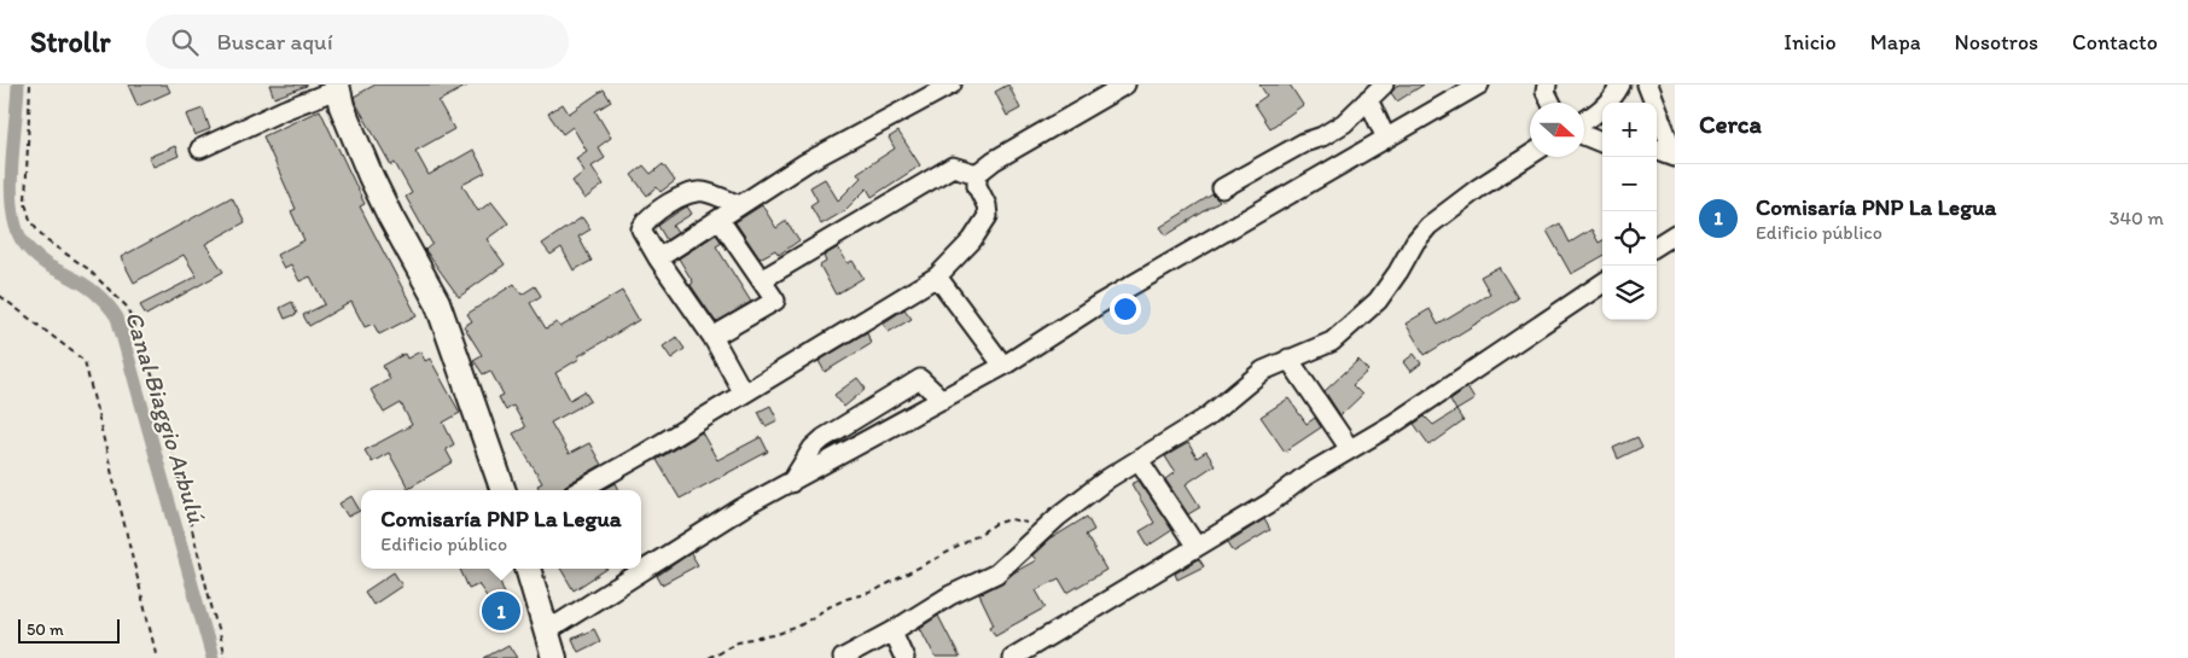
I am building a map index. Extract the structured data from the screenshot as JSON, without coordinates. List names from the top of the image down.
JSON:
{
  "water": ["Canal Biaggio Arbulú"],
  "scale_bar": "50 m",
  "north": "right",
  "page": {
    "header": "Strollr",
    "search": "Buscar aquí",
    "nav": [
      "Inicio",
      "Mapa",
      "Nosotros",
      "Contacto"
    ],
    "heading": "Cerca",
    "map_buttons": ["+", "−"],
    "list": [
      {
        "mark": "1",
        "name": "Comisaría PNP La Legua",
        "note": "Edificio público",
        "value": "340 m"
      }
    ],
    "popup": ["Comisaría PNP La Legua", "Edificio público"],
    "pins": "1",
    "scale": "50 m"
  }
}
